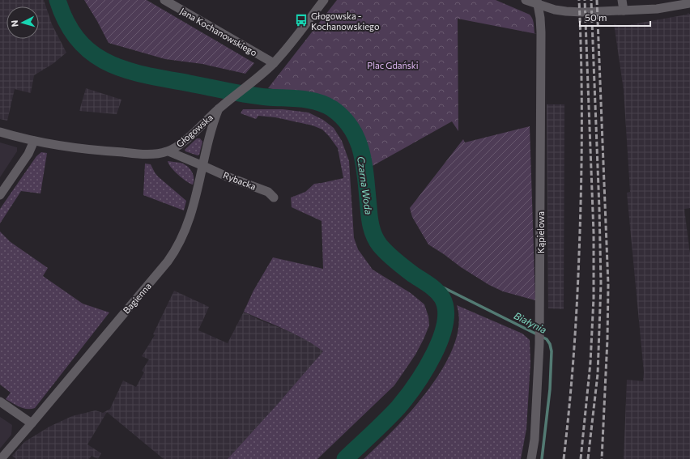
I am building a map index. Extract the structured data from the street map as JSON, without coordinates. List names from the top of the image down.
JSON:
{
  "streets": {
    "street": [
      "Jana Kochanowskiego",
      "Głogowska",
      "Rybacka",
      "Kąpielowa",
      "Bagienna"
    ]
  },
  "crossings": [
    ["Jana Kochanowskiego", "Głogowska"],
    ["Głogowska", "Rybacka"],
    ["Głogowska", "Bagienna"],
    ["Rybacka", "Bagienna"]
  ],
  "water": ["Czarna Woda", "Białynia"],
  "parks": ["Plac Gdański"],
  "places": {
    "bus stop": ["Głogowska - Kochanowskiego"]
  },
  "scale_bar": "50 m",
  "north": "left"
}
